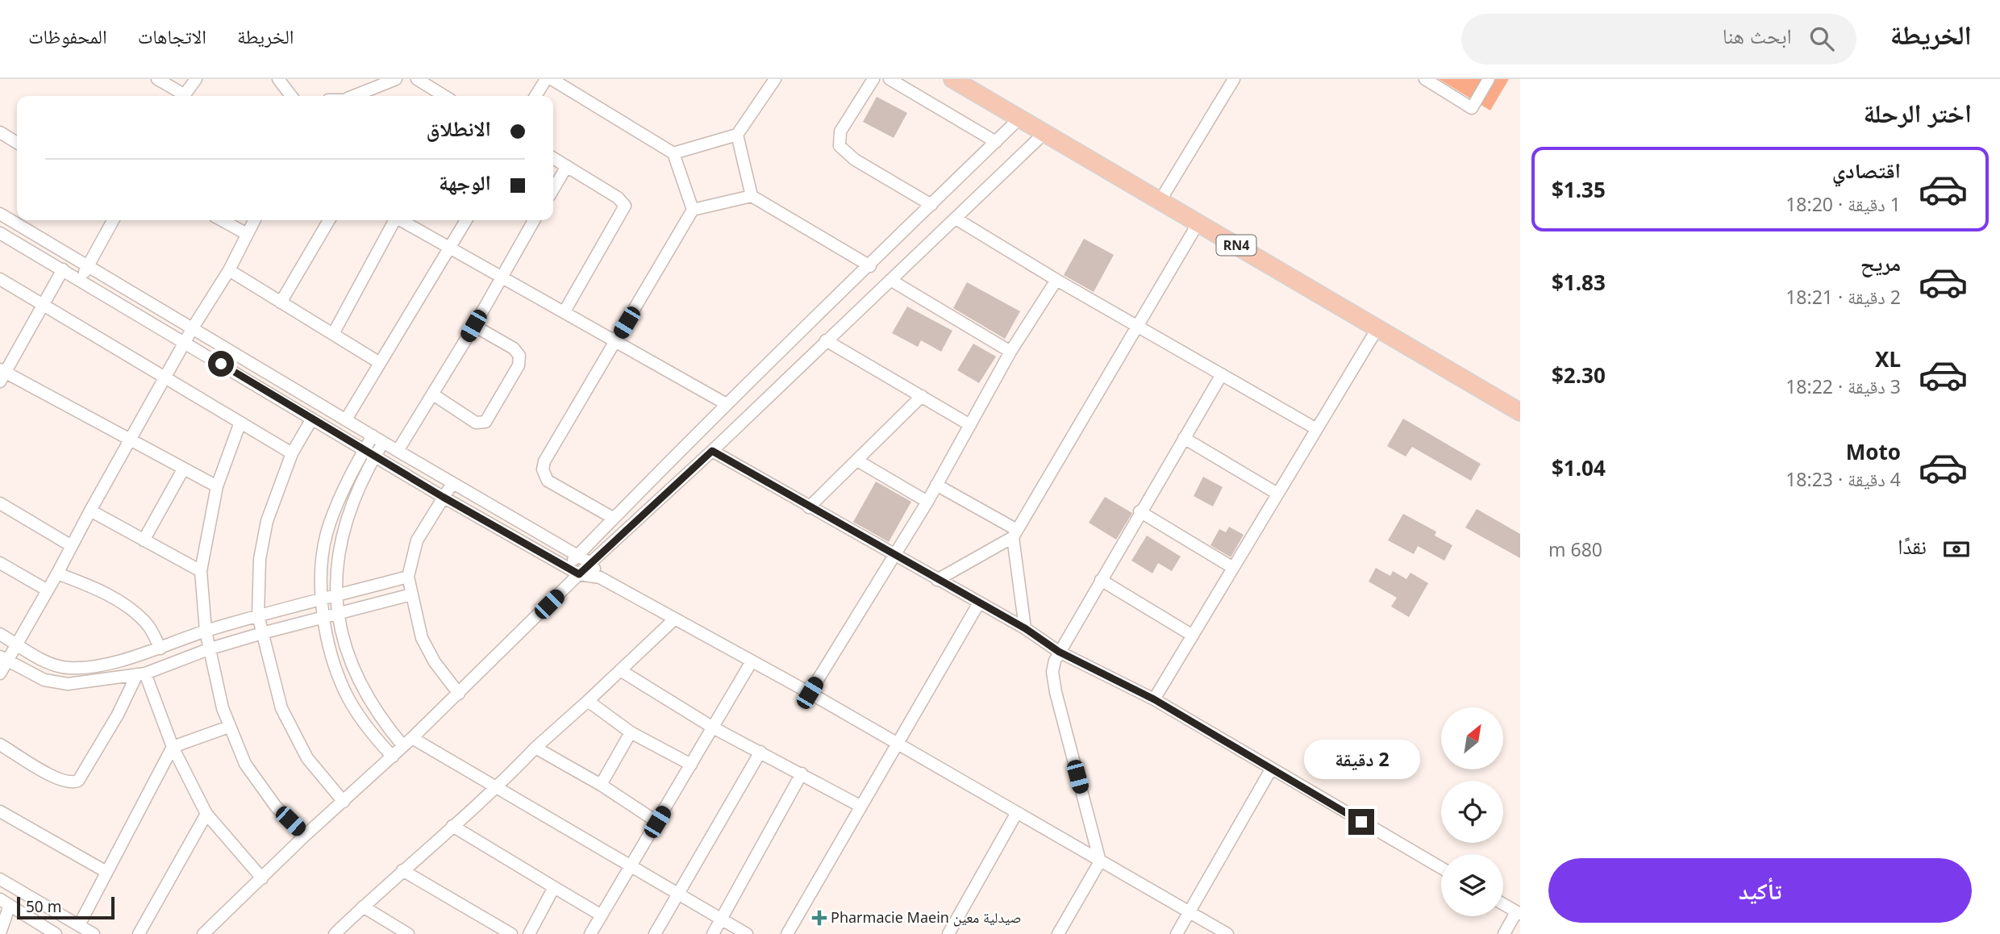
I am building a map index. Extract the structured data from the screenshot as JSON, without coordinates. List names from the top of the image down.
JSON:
{
  "streets": {
    "main road": ["RN4"]
  },
  "places": {
    "health": ["Pharmacie Maein صيدلية معين"]
  },
  "scale_bar": "50 m",
  "north": "top right",
  "page": {
    "header": "الخريطة",
    "search": "ابحث هنا",
    "nav": ["الخريطة", "الاتجاهات", "المحفوظات"],
    "heading": "اختر الرحلة",
    "banner": ["الانطلاق", "الوجهة"],
    "list": [
      {
        "name": "اقتصادي",
        "note": "1 دقيقة · 18:20",
        "value": "$1.35"
      },
      {
        "name": "مريح",
        "note": "2 دقيقة · 18:21",
        "value": "$1.83"
      },
      {
        "name": "XL",
        "note": "3 دقيقة · 18:22",
        "value": "$2.30"
      },
      {
        "name": "Moto",
        "note": "4 دقيقة · 18:23",
        "value": "$1.04"
      }
    ],
    "pay": ["نقدًا", "680 m"],
    "bubble": "2 دقيقة",
    "buttons": "تأكيد",
    "scale": "50 m"
  }
}
